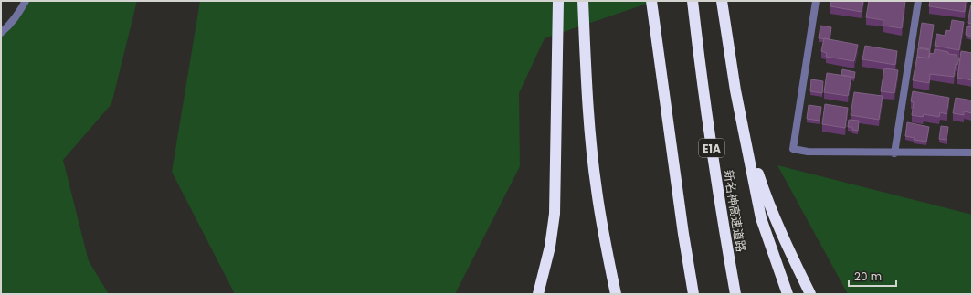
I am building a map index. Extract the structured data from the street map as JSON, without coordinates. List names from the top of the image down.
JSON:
{
  "streets": {
    "highway": ["E1A", "新名神高速道路"]
  },
  "scale_bar": "20 m"
}
